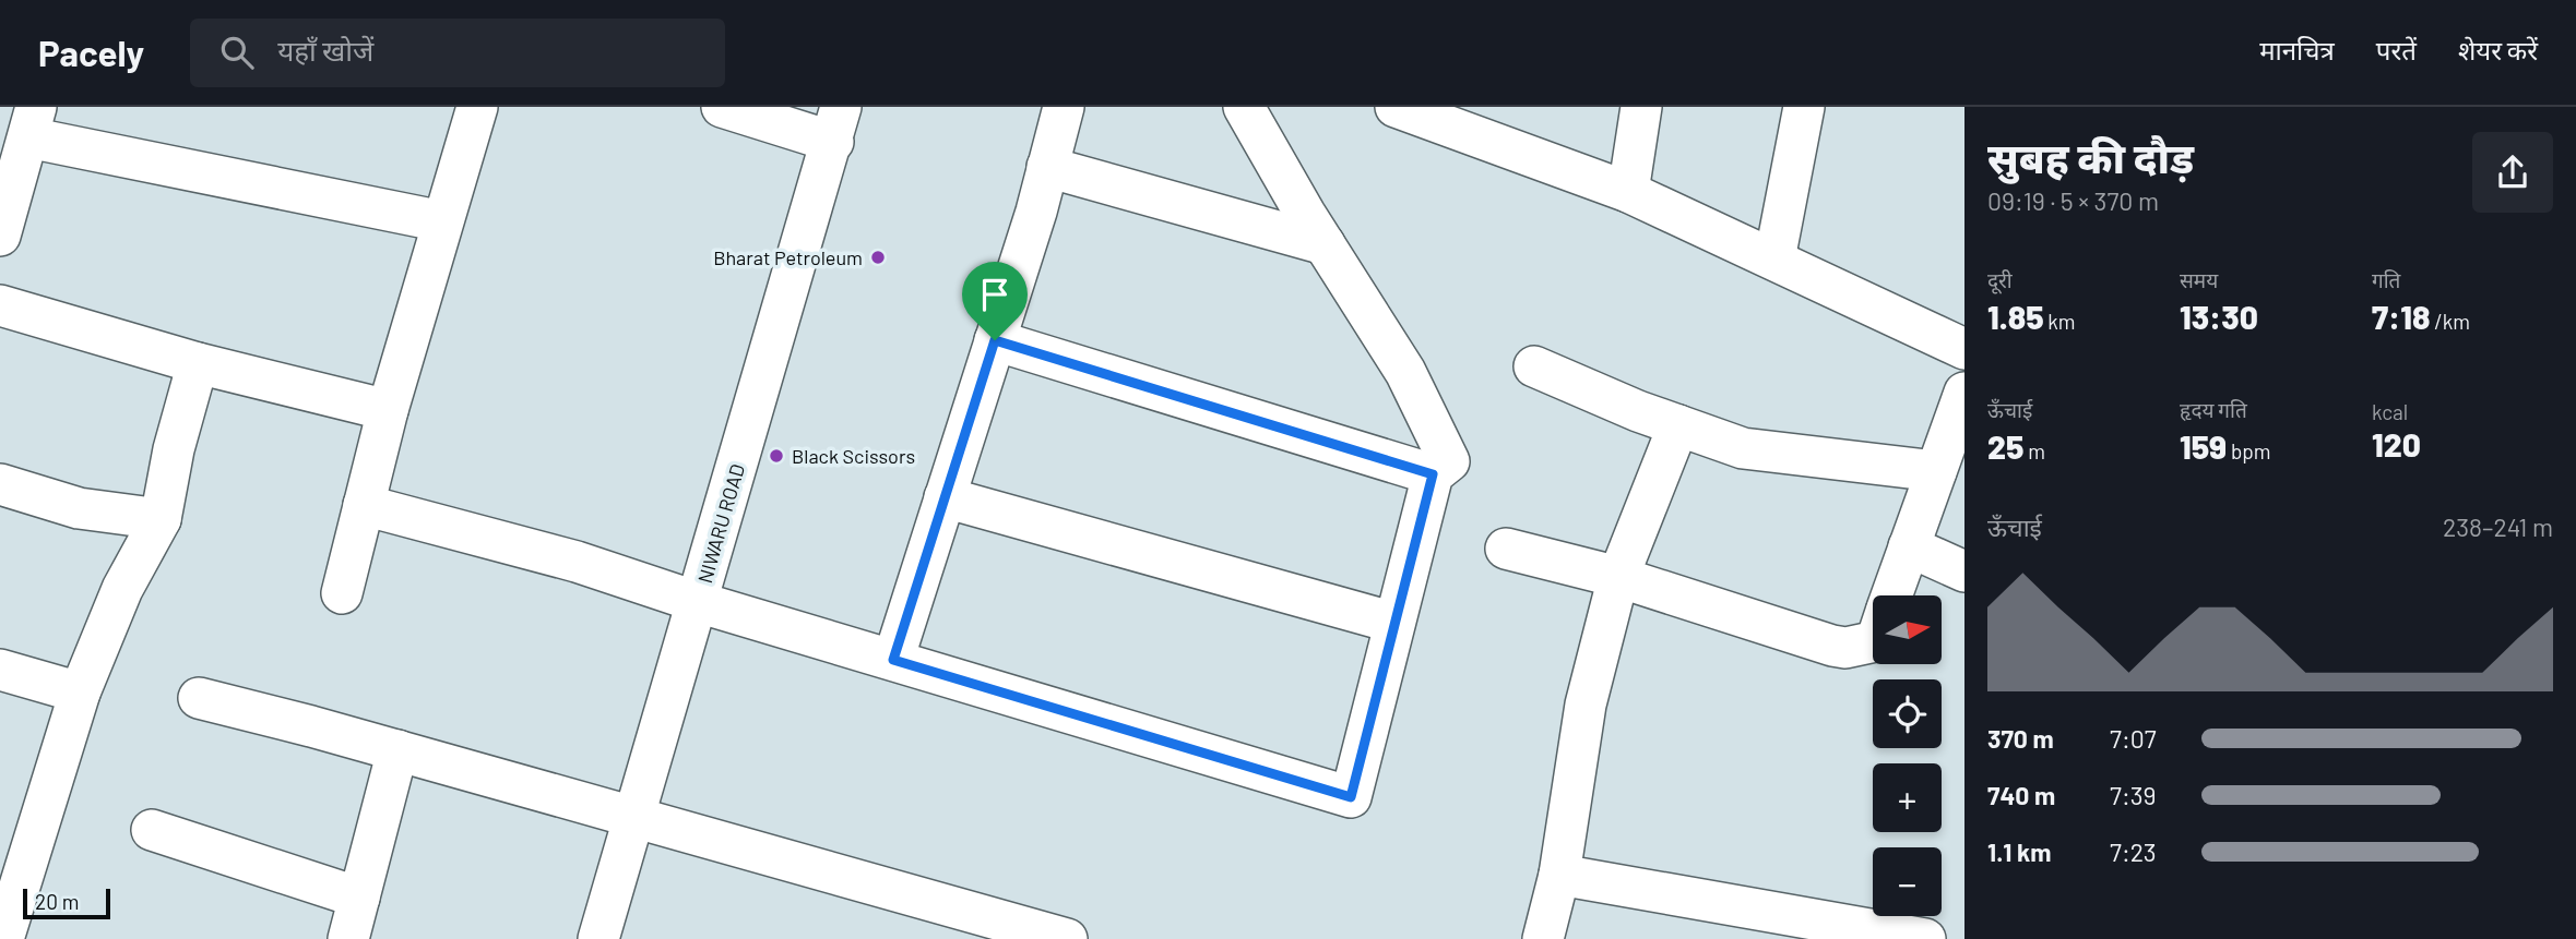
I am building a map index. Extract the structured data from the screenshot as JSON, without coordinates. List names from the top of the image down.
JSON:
{
  "streets": {
    "street": ["NIWARU ROAD"]
  },
  "places": ["Bharat Petroleum", "Black Scissors"],
  "scale_bar": "20 m",
  "north": "right",
  "page": {
    "header": "Pacely",
    "search": "यहाँ खोजें",
    "nav": ["मानचित्र", "परतें", "शेयर करें"],
    "heading": ["सुबह की दौड़", "09:19 · 5 × 370 m"],
    "stats": [
      ["दूरी", "1.85 km"],
      ["समय", "13:30"],
      ["गति", "7:18 /km"],
      ["ऊँचाई", "25 m"],
      ["हृदय गति", "159 bpm"],
      ["kcal", "120"]
    ],
    "chart": ["ऊँचाई", "238–241 m"],
    "map_buttons": ["+", "−"],
    "list": [
      {
        "name": "370 m",
        "note": "7:07"
      },
      {
        "name": "740 m",
        "note": "7:39"
      },
      {
        "name": "1.1 km",
        "note": "7:23"
      }
    ],
    "scale": "20 m"
  }
}
